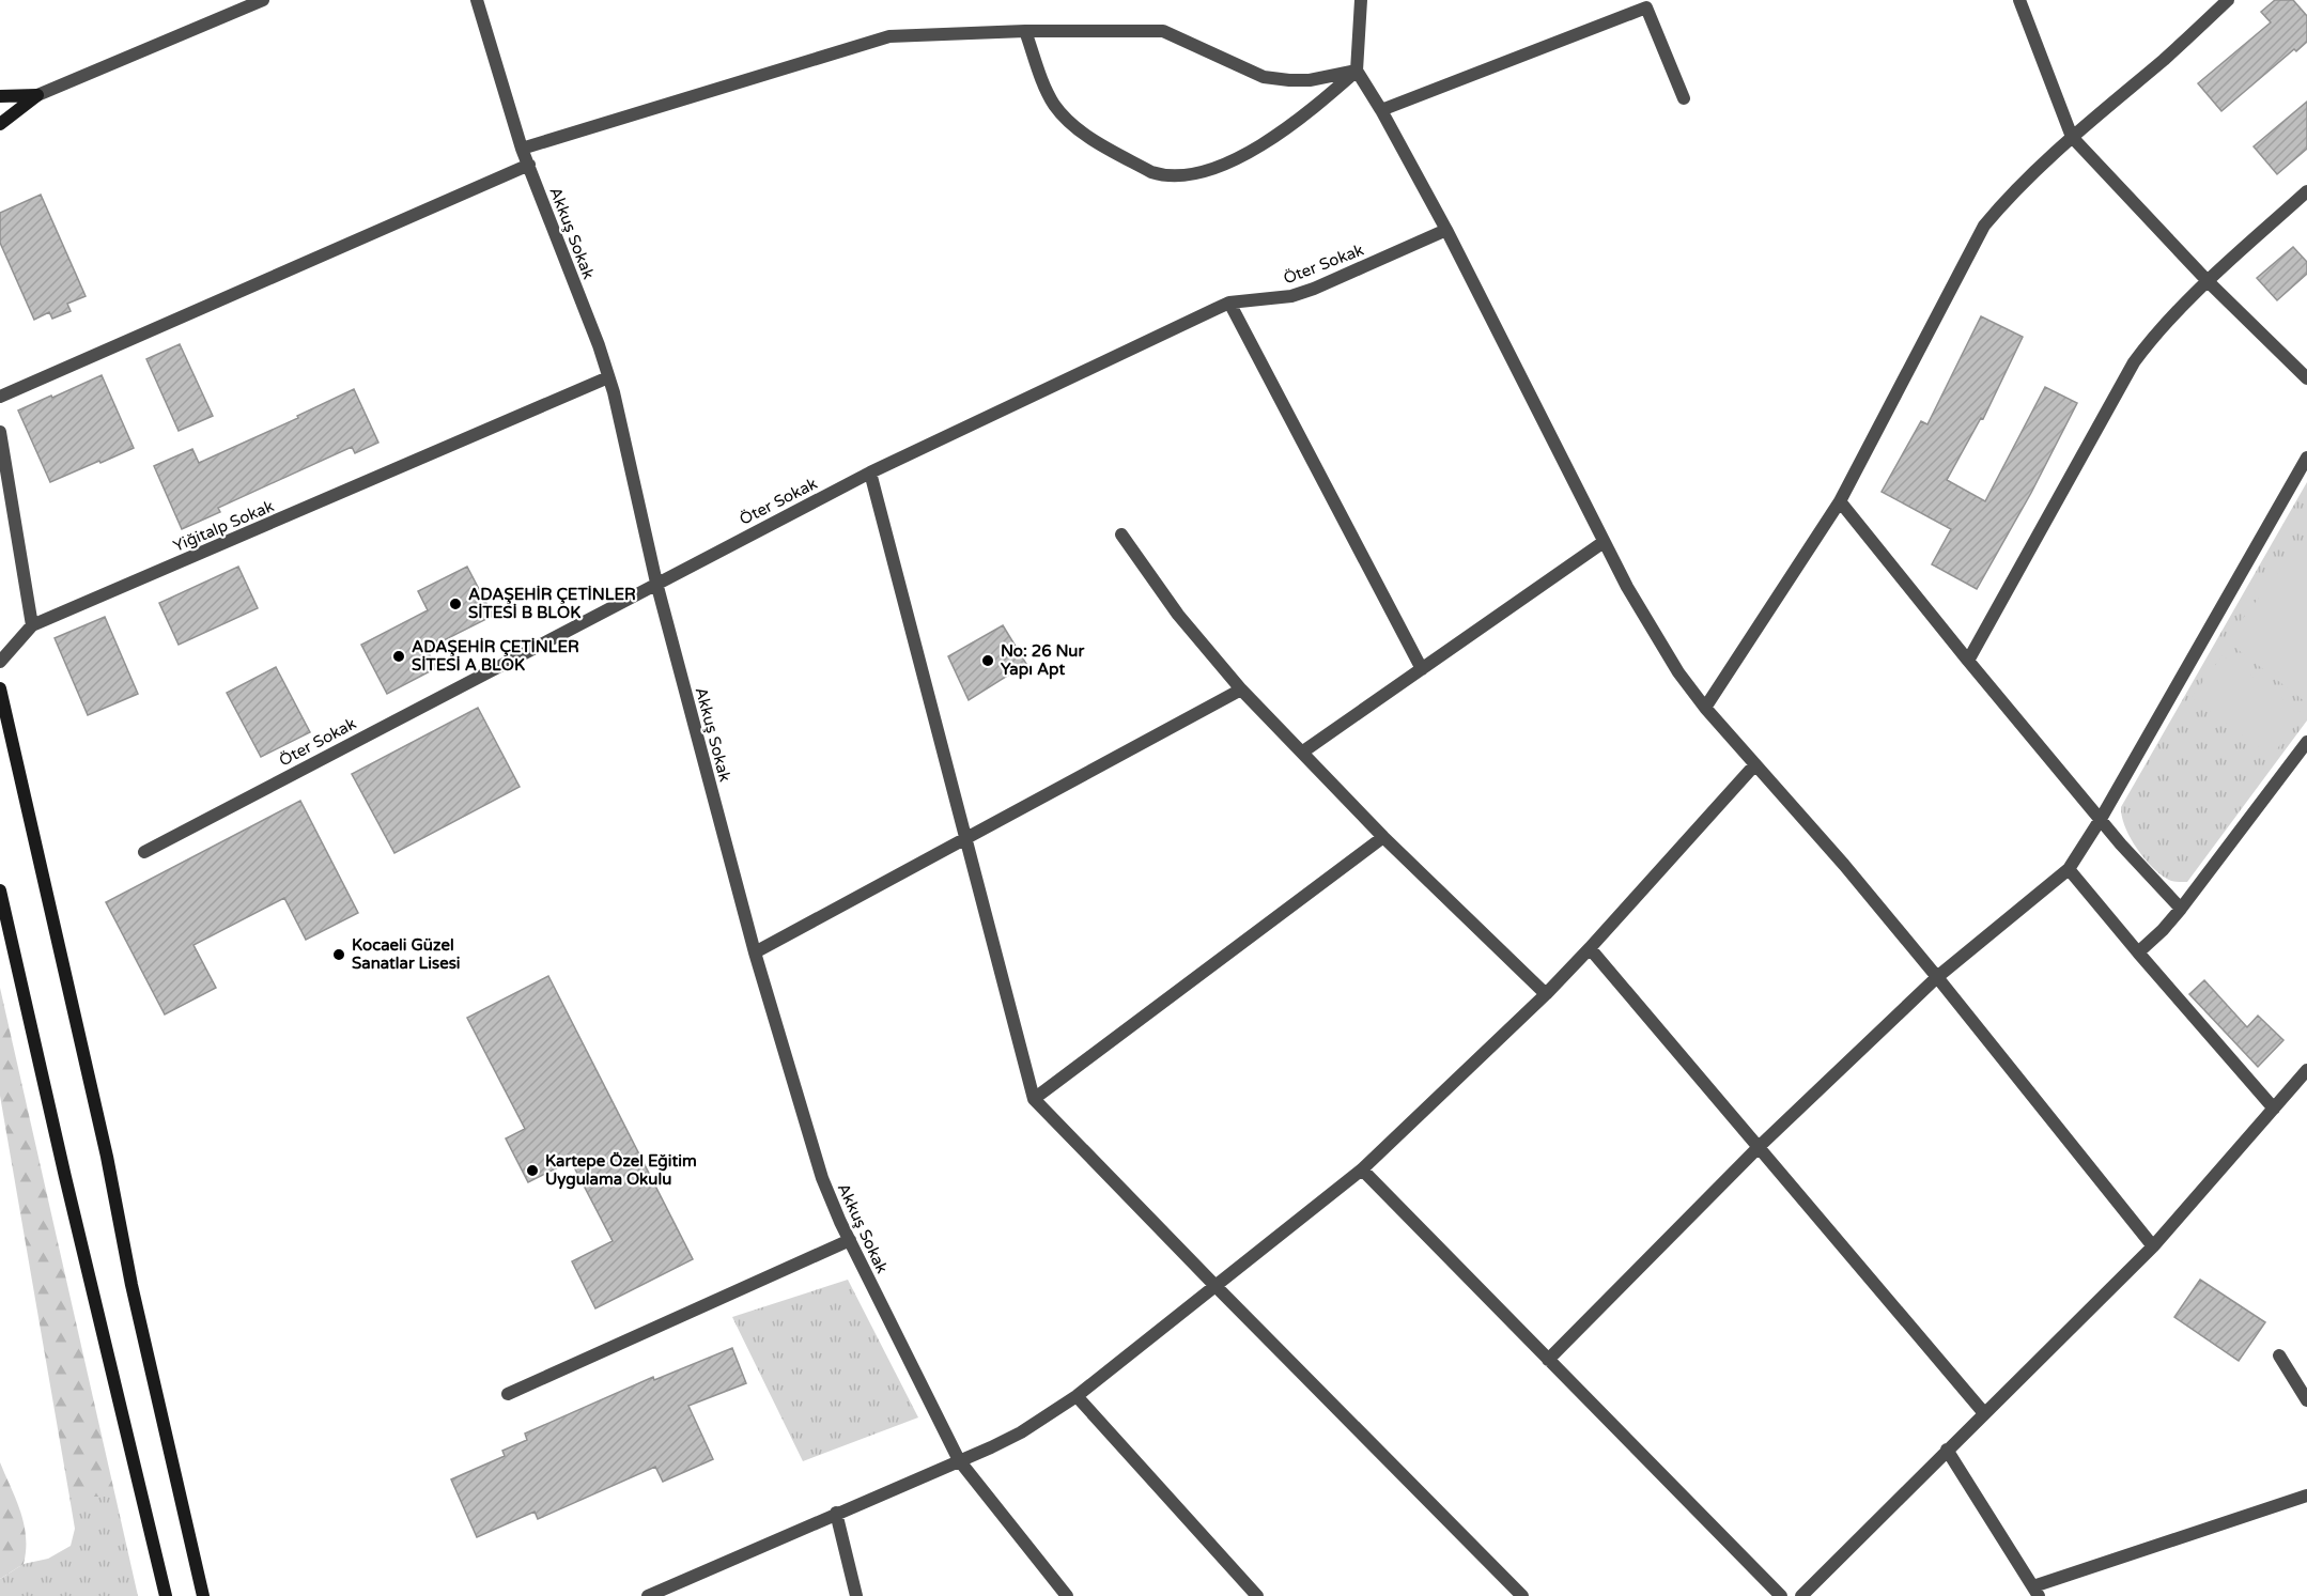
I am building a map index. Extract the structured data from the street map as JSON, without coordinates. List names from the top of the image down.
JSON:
{
  "streets": {
    "street": ["Akkuş Sokak", "Öter Sokak", "Yiğitalp Sokak"]
  },
  "crossings": [
    ["Akkuş Sokak", "Öter Sokak"],
    ["Akkuş Sokak", "Yiğitalp Sokak"]
  ],
  "places": [
    "ADAŞEHİR ÇETİNLER SİTESİ B BLOK",
    "ADAŞEHİR ÇETİNLER SİTESİ A BLOK",
    "No: 26 Nur Yapı Apt",
    "Kocaeli Güzel Sanatlar Lisesi",
    "Kartepe Özel Eğitim Uygulama Okulu"
  ]
}
